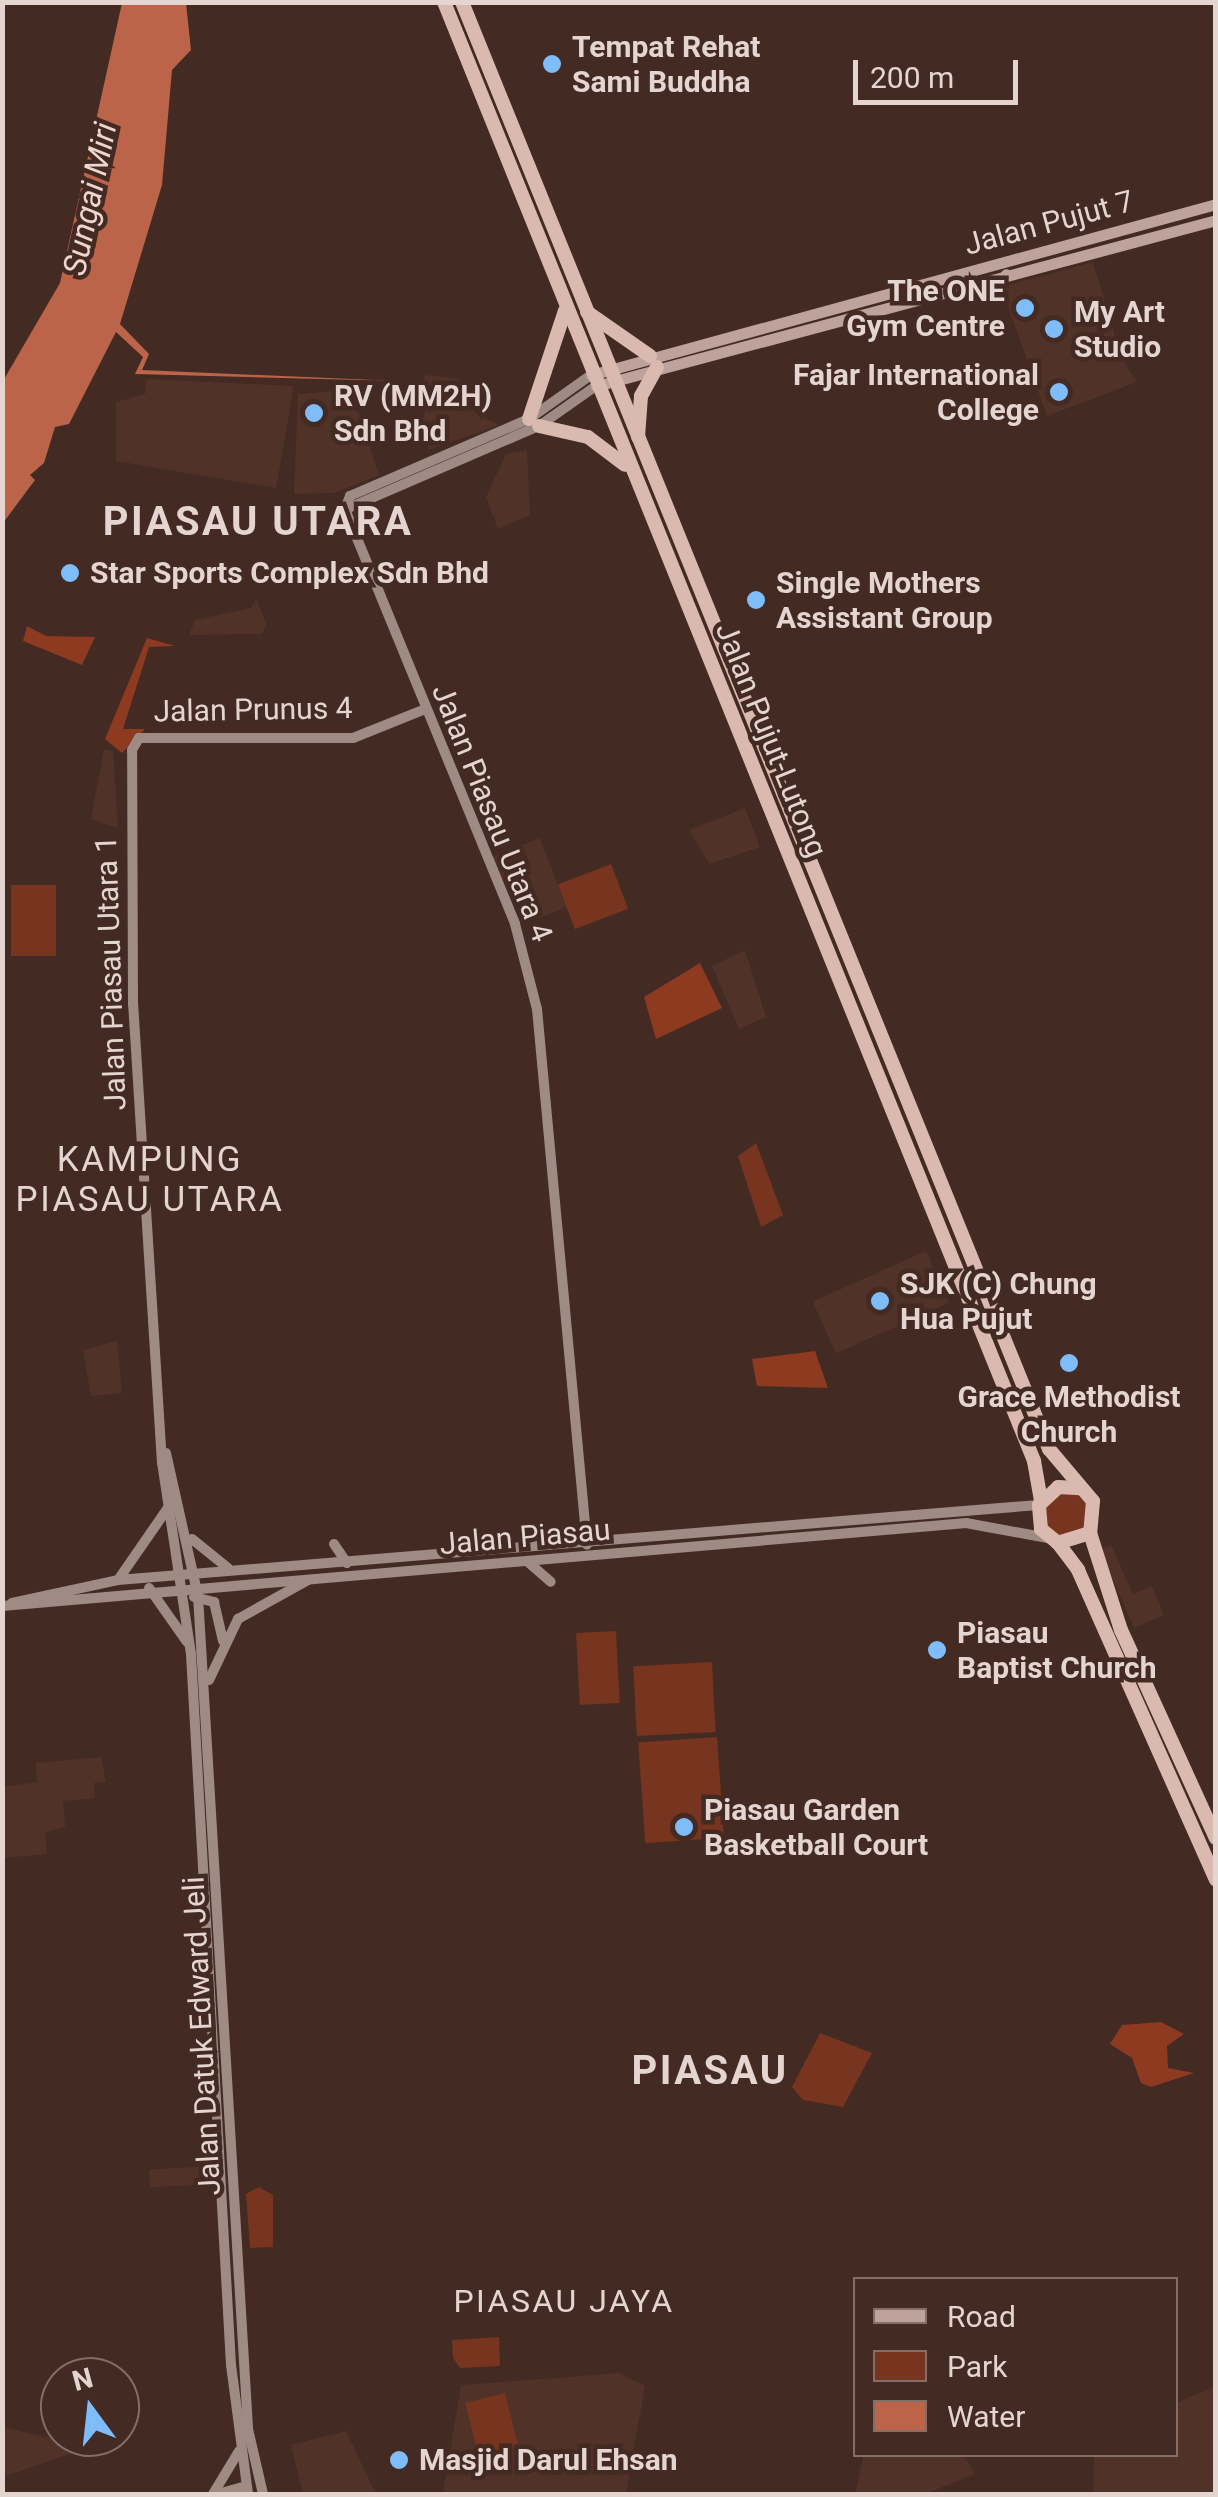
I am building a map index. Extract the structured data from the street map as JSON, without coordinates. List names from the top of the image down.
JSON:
{
  "streets": {
    "highway": ["Jalan Pujut-Lutong"],
    "main road": ["Jalan Pujut 7"],
    "street": [
      "Jalan Prunus 4",
      "Jalan Piasau Utara 4",
      "Jalan Piasau Utara 1",
      "Jalan Piasau",
      "Jalan Datuk Edward Jeli"
    ]
  },
  "crossings": [
    ["Jalan Pujut 7", "Jalan Pujut-Lutong"],
    ["Jalan Prunus 4", "Jalan Piasau Utara 4"],
    ["Jalan Prunus 4", "Jalan Piasau Utara 1"],
    ["Jalan Pujut-Lutong", "Jalan Piasau"],
    ["Jalan Piasau Utara 4", "Jalan Piasau"],
    ["Jalan Piasau Utara 1", "Jalan Piasau"],
    ["Jalan Piasau Utara 1", "Jalan Datuk Edward Jeli"],
    ["Jalan Piasau", "Jalan Datuk Edward Jeli"]
  ],
  "districts": [
    "PIASAU UTARA",
    "KAMPUNG PIASAU UTARA",
    "PIASAU",
    "PIASAU JAYA"
  ],
  "water": ["Sungai Miri"],
  "places": [
    "Tempat Rehat Sami Buddha",
    "The ONE Gym Centre",
    "My Art Studio",
    "Fajar International College",
    "RV (MM2H) Sdn Bhd",
    "Star Sports Complex Sdn Bhd",
    "Single Mothers Assistant Group",
    "SJK (C) Chung Hua Pujut",
    "Grace Methodist Church",
    "Piasau Baptist Church",
    "Piasau Garden Basketball Court",
    "Masjid Darul Ehsan"
  ],
  "legend": ["Road", "Park", "Water"],
  "scale_bar": "200 m",
  "north": "top"
}
